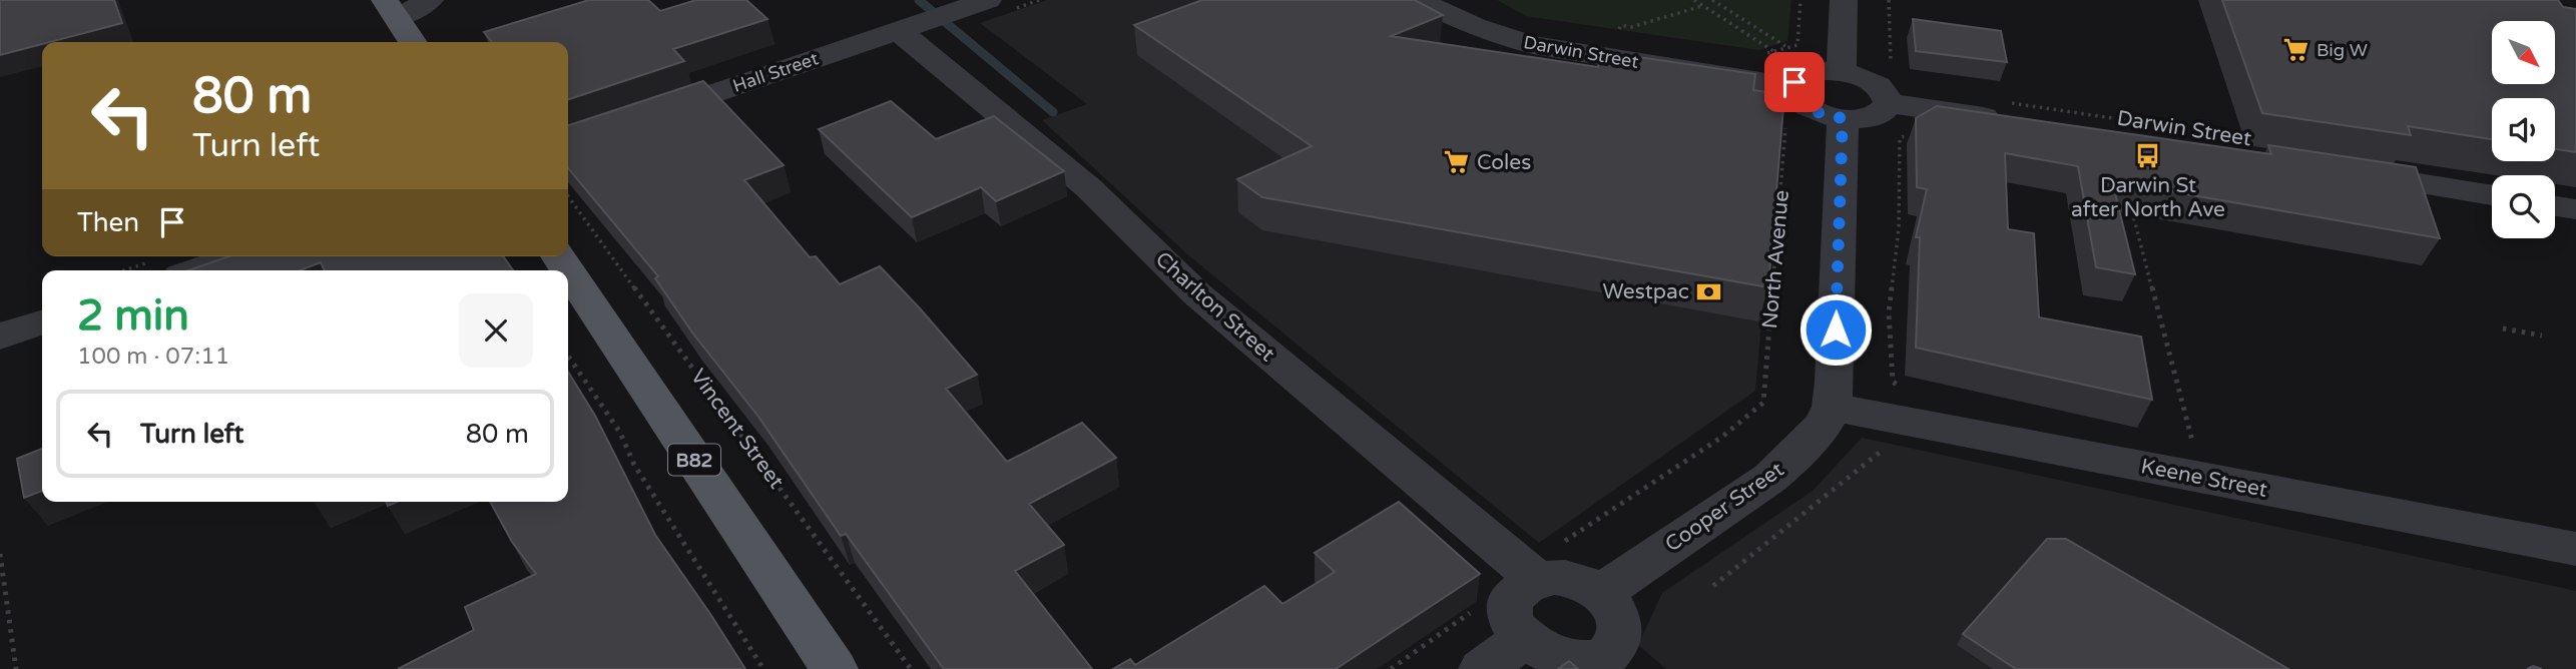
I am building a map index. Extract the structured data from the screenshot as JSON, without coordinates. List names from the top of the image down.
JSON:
{
  "streets": {
    "main road": ["B82"],
    "street": [
      "Darwin Street",
      "Hall Street",
      "Charlton Street",
      "Keene Street",
      "Cooper Street"
    ],
    "path": ["North Avenue", "Vincent Street"]
  },
  "crossings": [
    ["Darwin Street", "North Avenue"],
    ["Hall Street", "Charlton Street"],
    ["North Avenue", "Charlton Street"],
    ["Keene Street", "Cooper Street"]
  ],
  "places": {
    "supermarket": ["Big W", "Coles"],
    "bus stop": ["Darwin St after North Ave"],
    "bank": ["Westpac"]
  },
  "north": "bottom right",
  "page": {
    "turn": ["80 m", "Turn left"],
    "then": "Then",
    "heading": ["2 min", "100 m · 07:11"],
    "list": [
      {
        "name": "Turn left",
        "value": "80 m"
      }
    ]
  }
}
